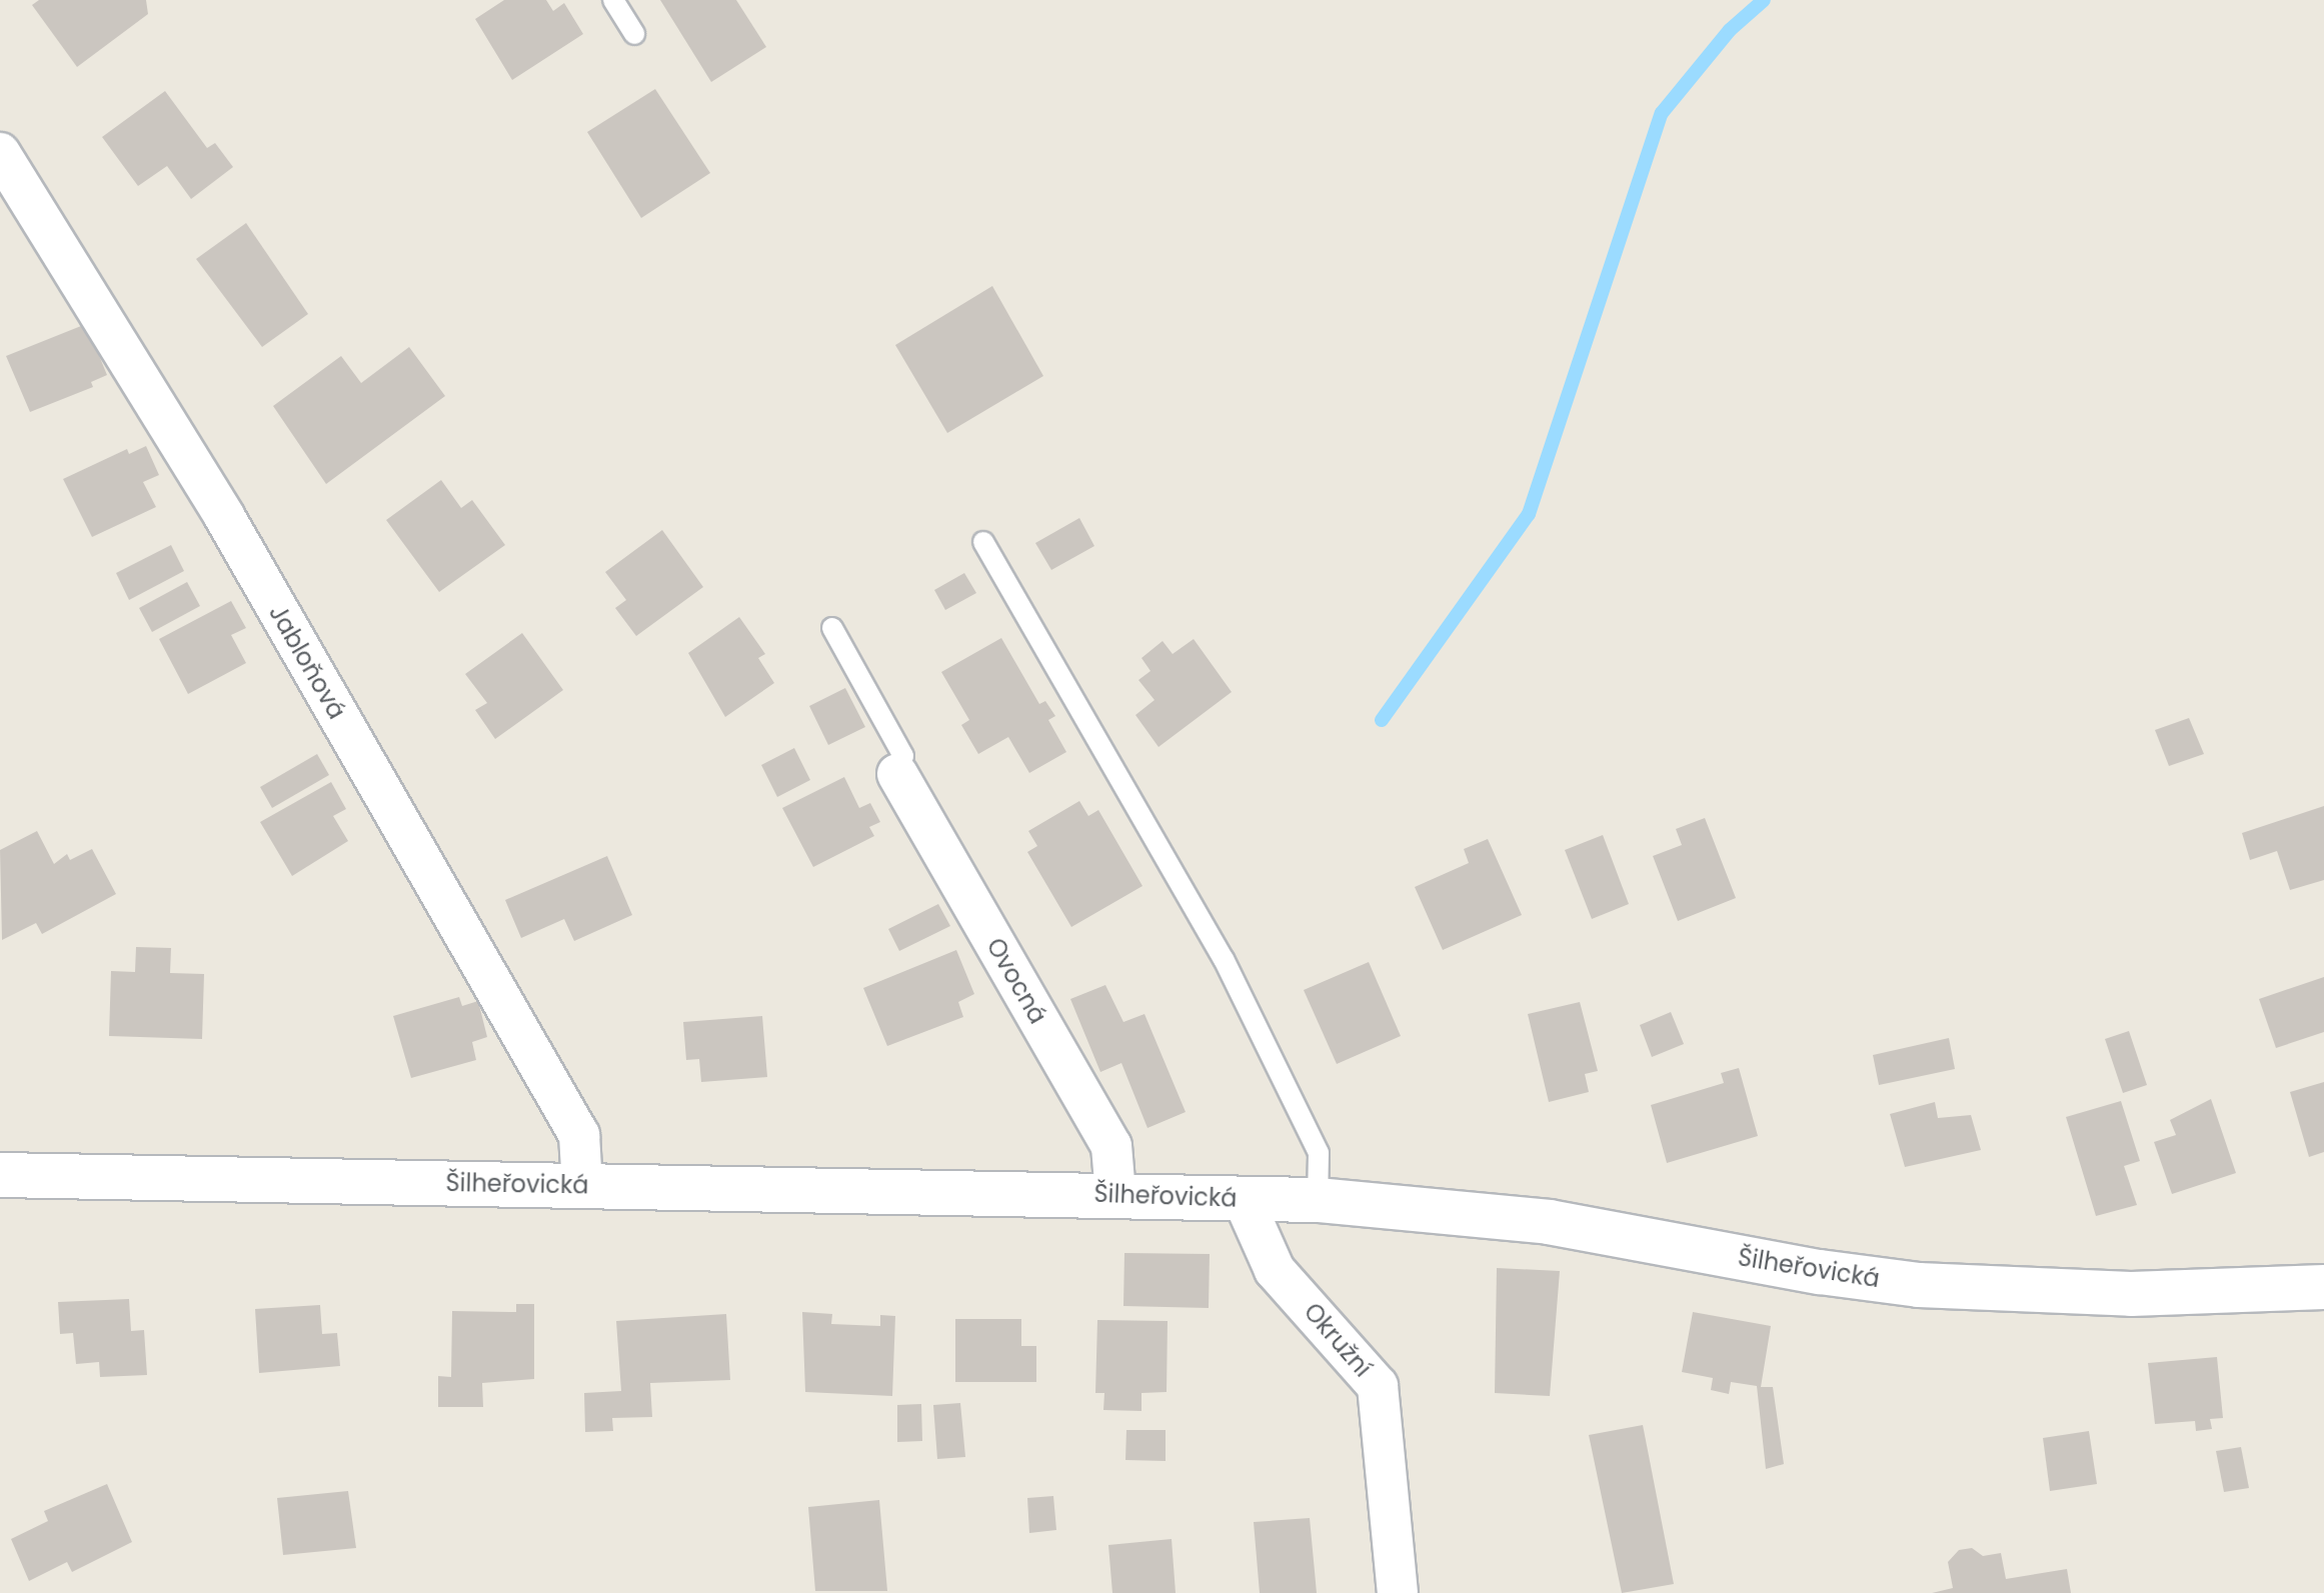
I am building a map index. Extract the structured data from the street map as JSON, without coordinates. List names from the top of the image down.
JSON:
{
  "streets": {
    "street": [
      "Jabloňová",
      "Ovocná",
      "Šilheřovická",
      "Okružní"
    ]
  },
  "crossings": [
    ["Jabloňová", "Šilheřovická"],
    ["Ovocná", "Šilheřovická"],
    ["Šilheřovická", "Okružní"]
  ]
}
